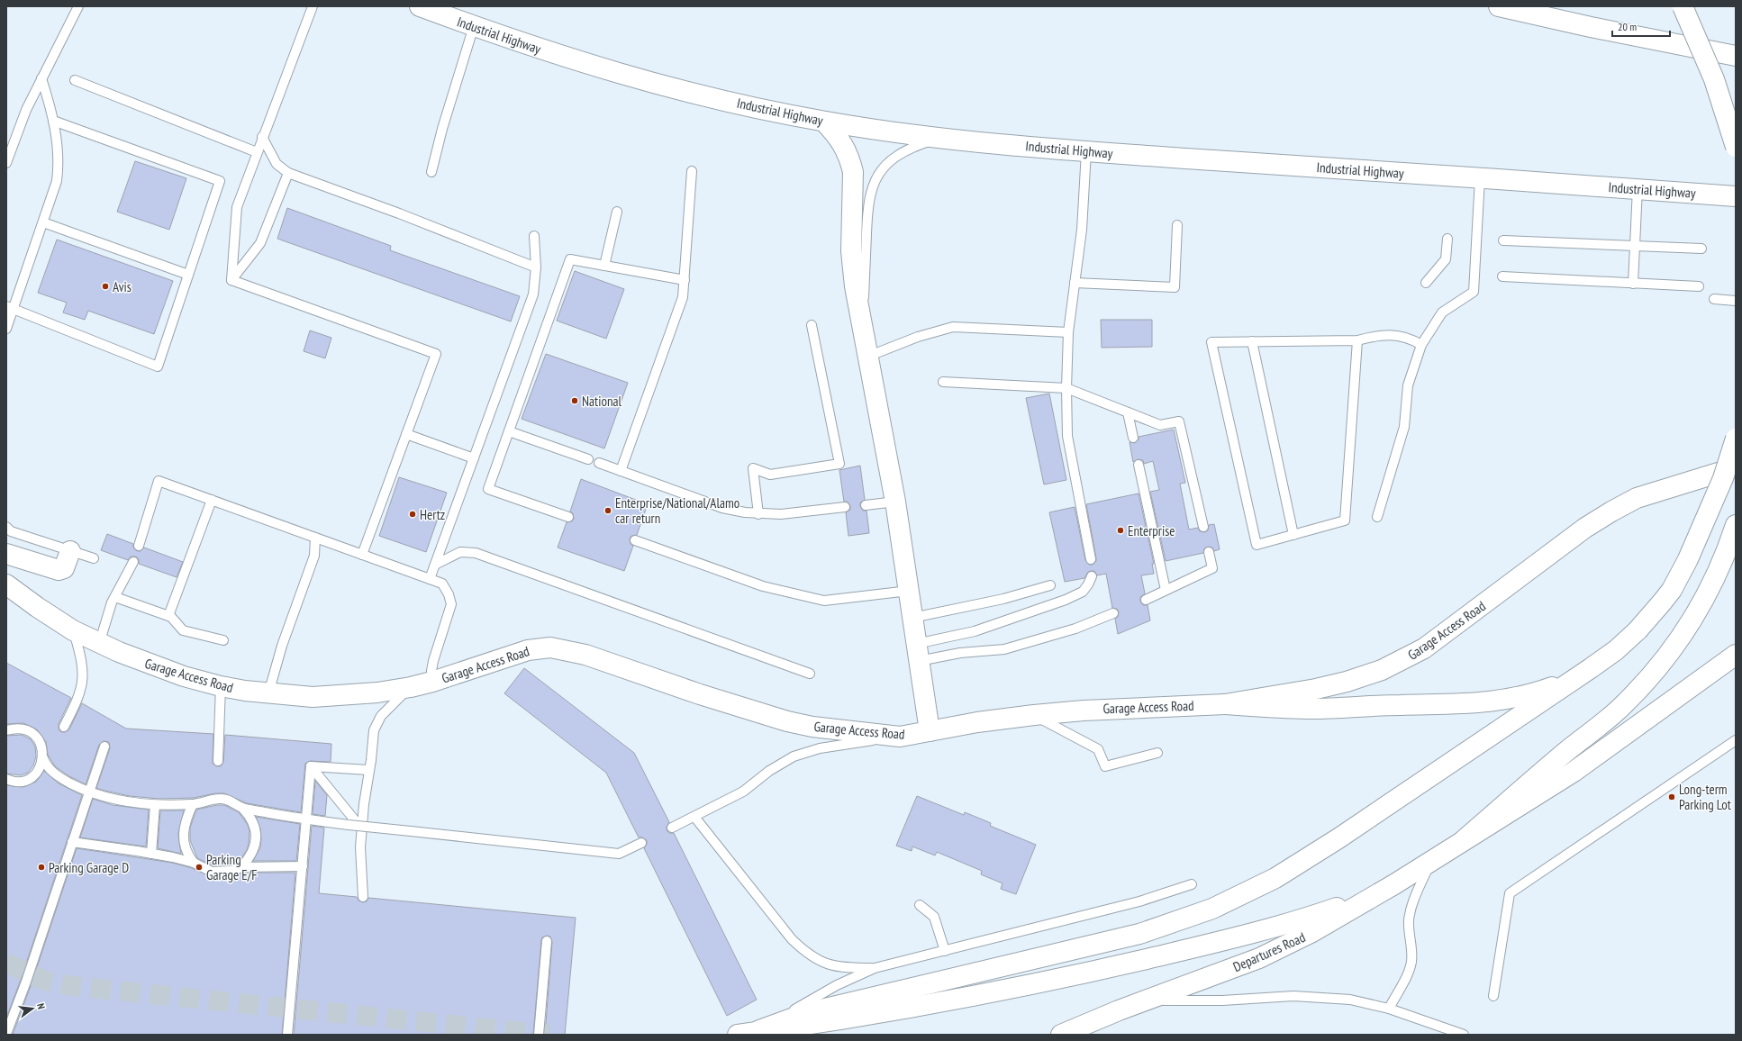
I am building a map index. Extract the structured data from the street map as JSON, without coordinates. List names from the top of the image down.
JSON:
{
  "streets": {
    "main road": ["Industrial Highway", "Garage Access Road", "Departures Road"]
  },
  "places": [
    "Avis",
    "National",
    "Enterprise/National/Alamo car return",
    "Hertz",
    "Enterprise",
    "Long-term Parking Lot",
    "Parking Garage D",
    "Parking Garage E/F"
  ],
  "scale_bar": "20 m",
  "north": "right"
}
